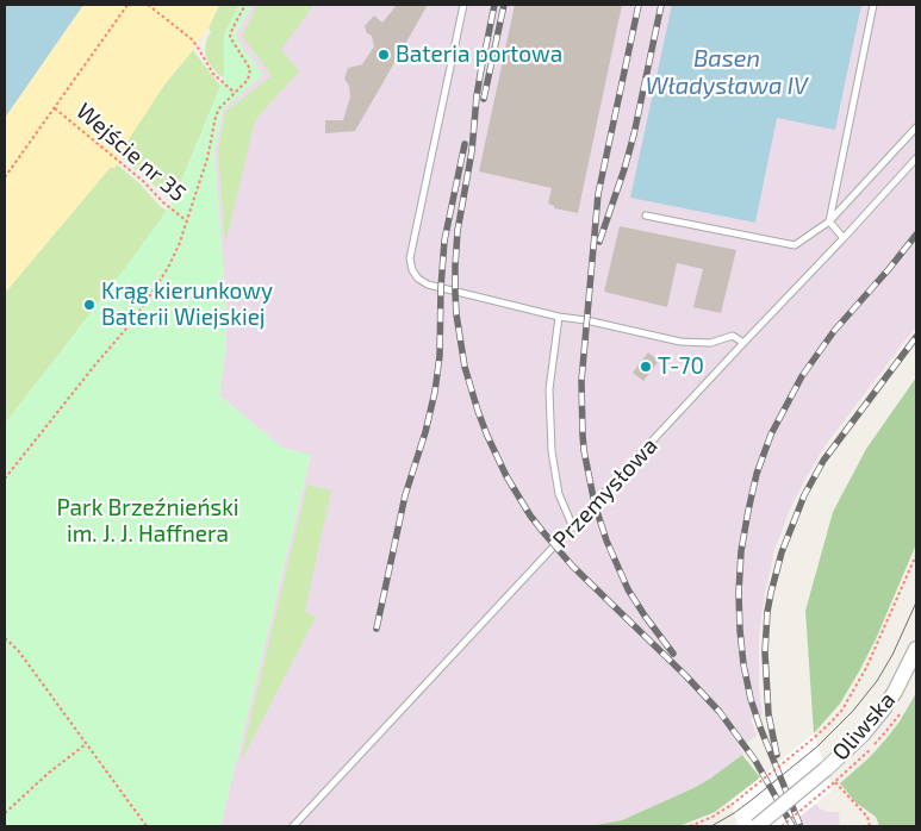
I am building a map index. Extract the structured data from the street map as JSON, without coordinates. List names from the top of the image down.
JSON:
{
  "streets": {
    "street": ["Oliwska"],
    "lane": ["Przemysłowa"],
    "path": ["Wejście nr 35"]
  },
  "water": ["Basen Władysława IV"],
  "parks": ["Park Brzeźnieński im. J. J. Haffnera"],
  "places": ["Bateria portowa", "Krąg kierunkowy Baterii Wiejskiej", "T-70"]
}
